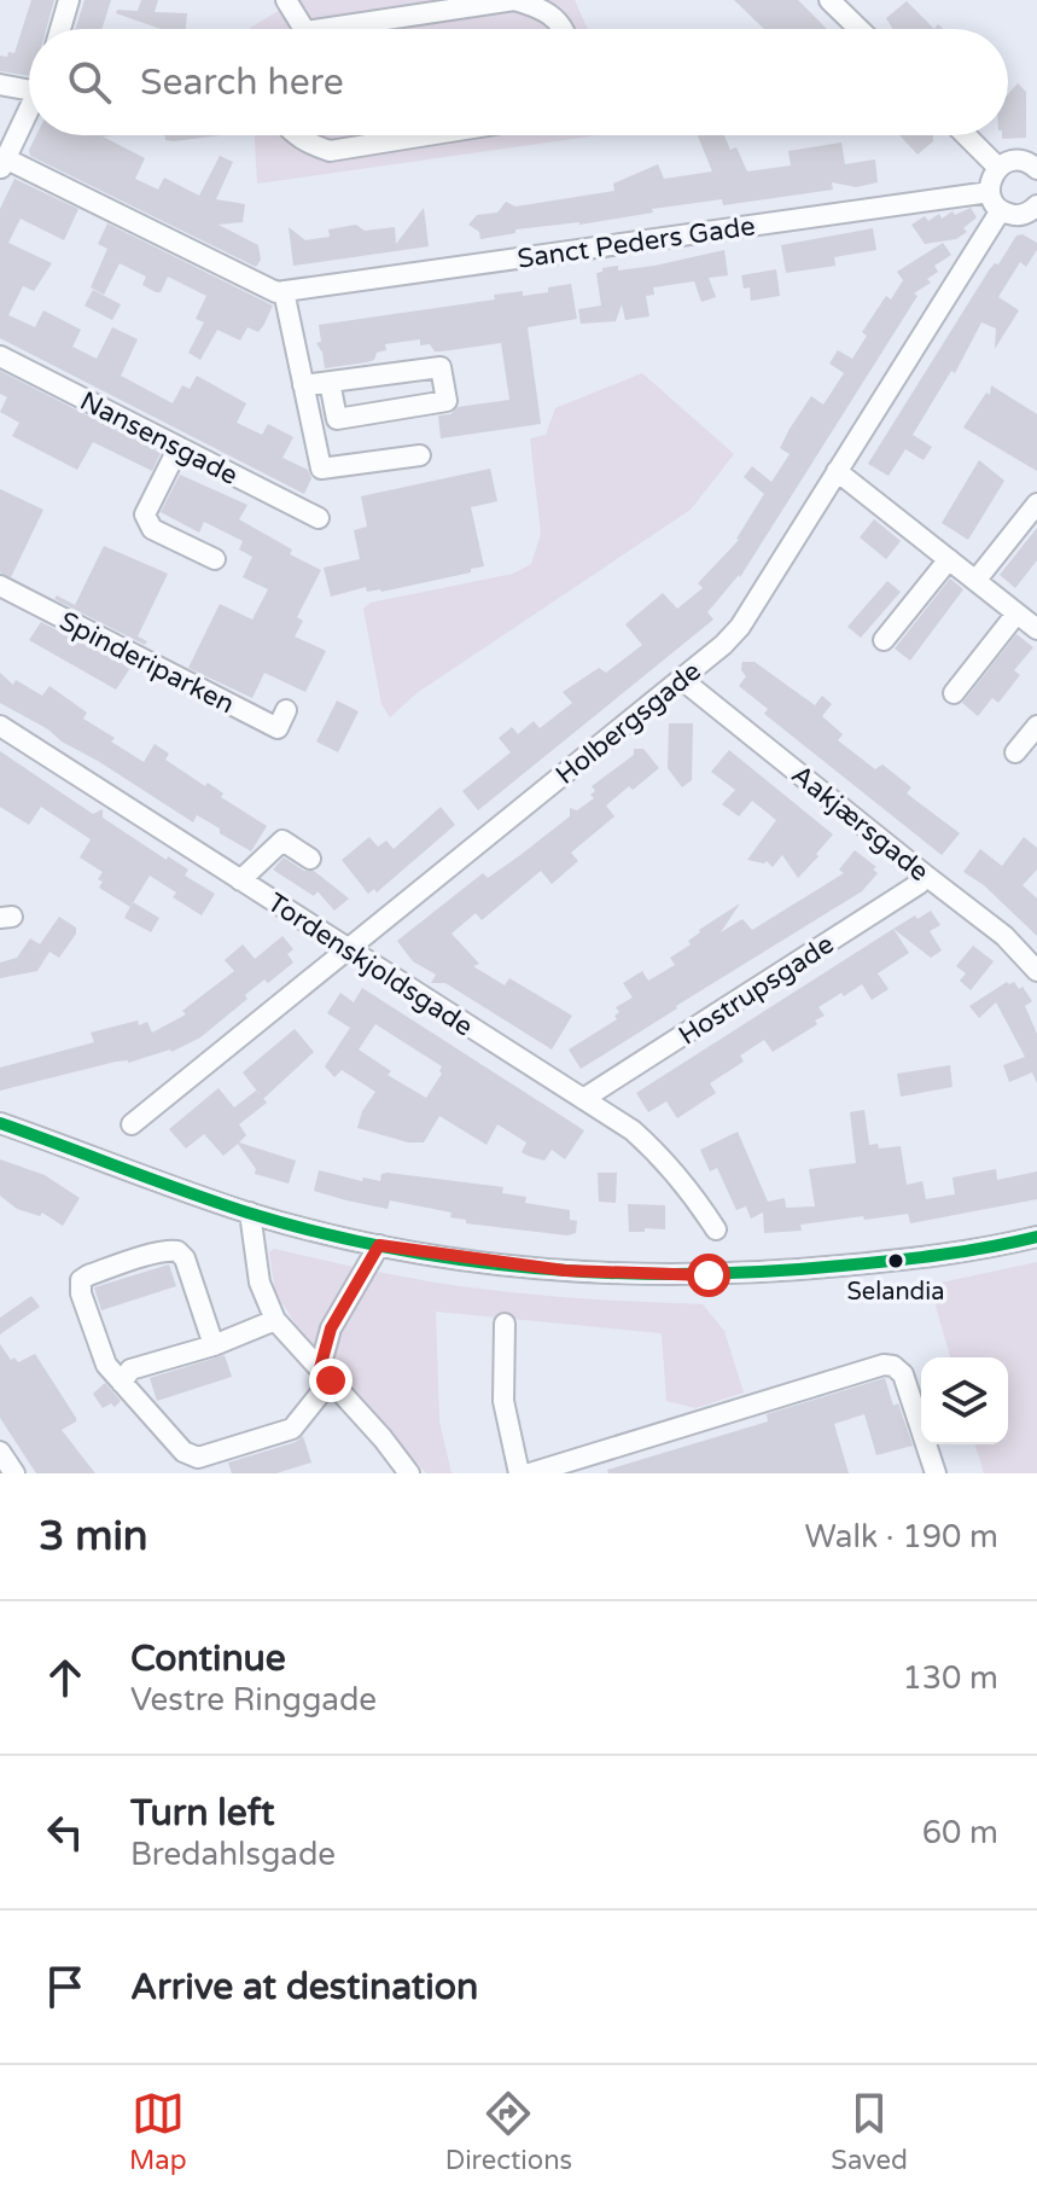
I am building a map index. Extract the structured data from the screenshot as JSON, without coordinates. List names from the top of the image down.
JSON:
{
  "streets": {
    "street": [
      "Sanct Peders Gade",
      "Nansensgade",
      "Spinderiparken",
      "Holbergsgade",
      "Aakjærsgade",
      "Tordenskjoldsgade",
      "Hostrupsgade"
    ]
  },
  "crossings": [
    ["Holbergsgade", "Aakjærsgade"],
    ["Holbergsgade", "Tordenskjoldsgade"],
    ["Aakjærsgade", "Hostrupsgade"],
    ["Tordenskjoldsgade", "Hostrupsgade"]
  ],
  "places": ["Selandia"],
  "page": {
    "search": "Search here",
    "heading": ["3 min", "Walk · 190 m"],
    "list": [
      ["Continue", "Vestre Ringgade", "130 m"],
      ["Turn left", "Bredahlsgade", "60 m"],
      "Arrive at destination"
    ],
    "nav": ["Map", "Directions", "Saved"]
  }
}
